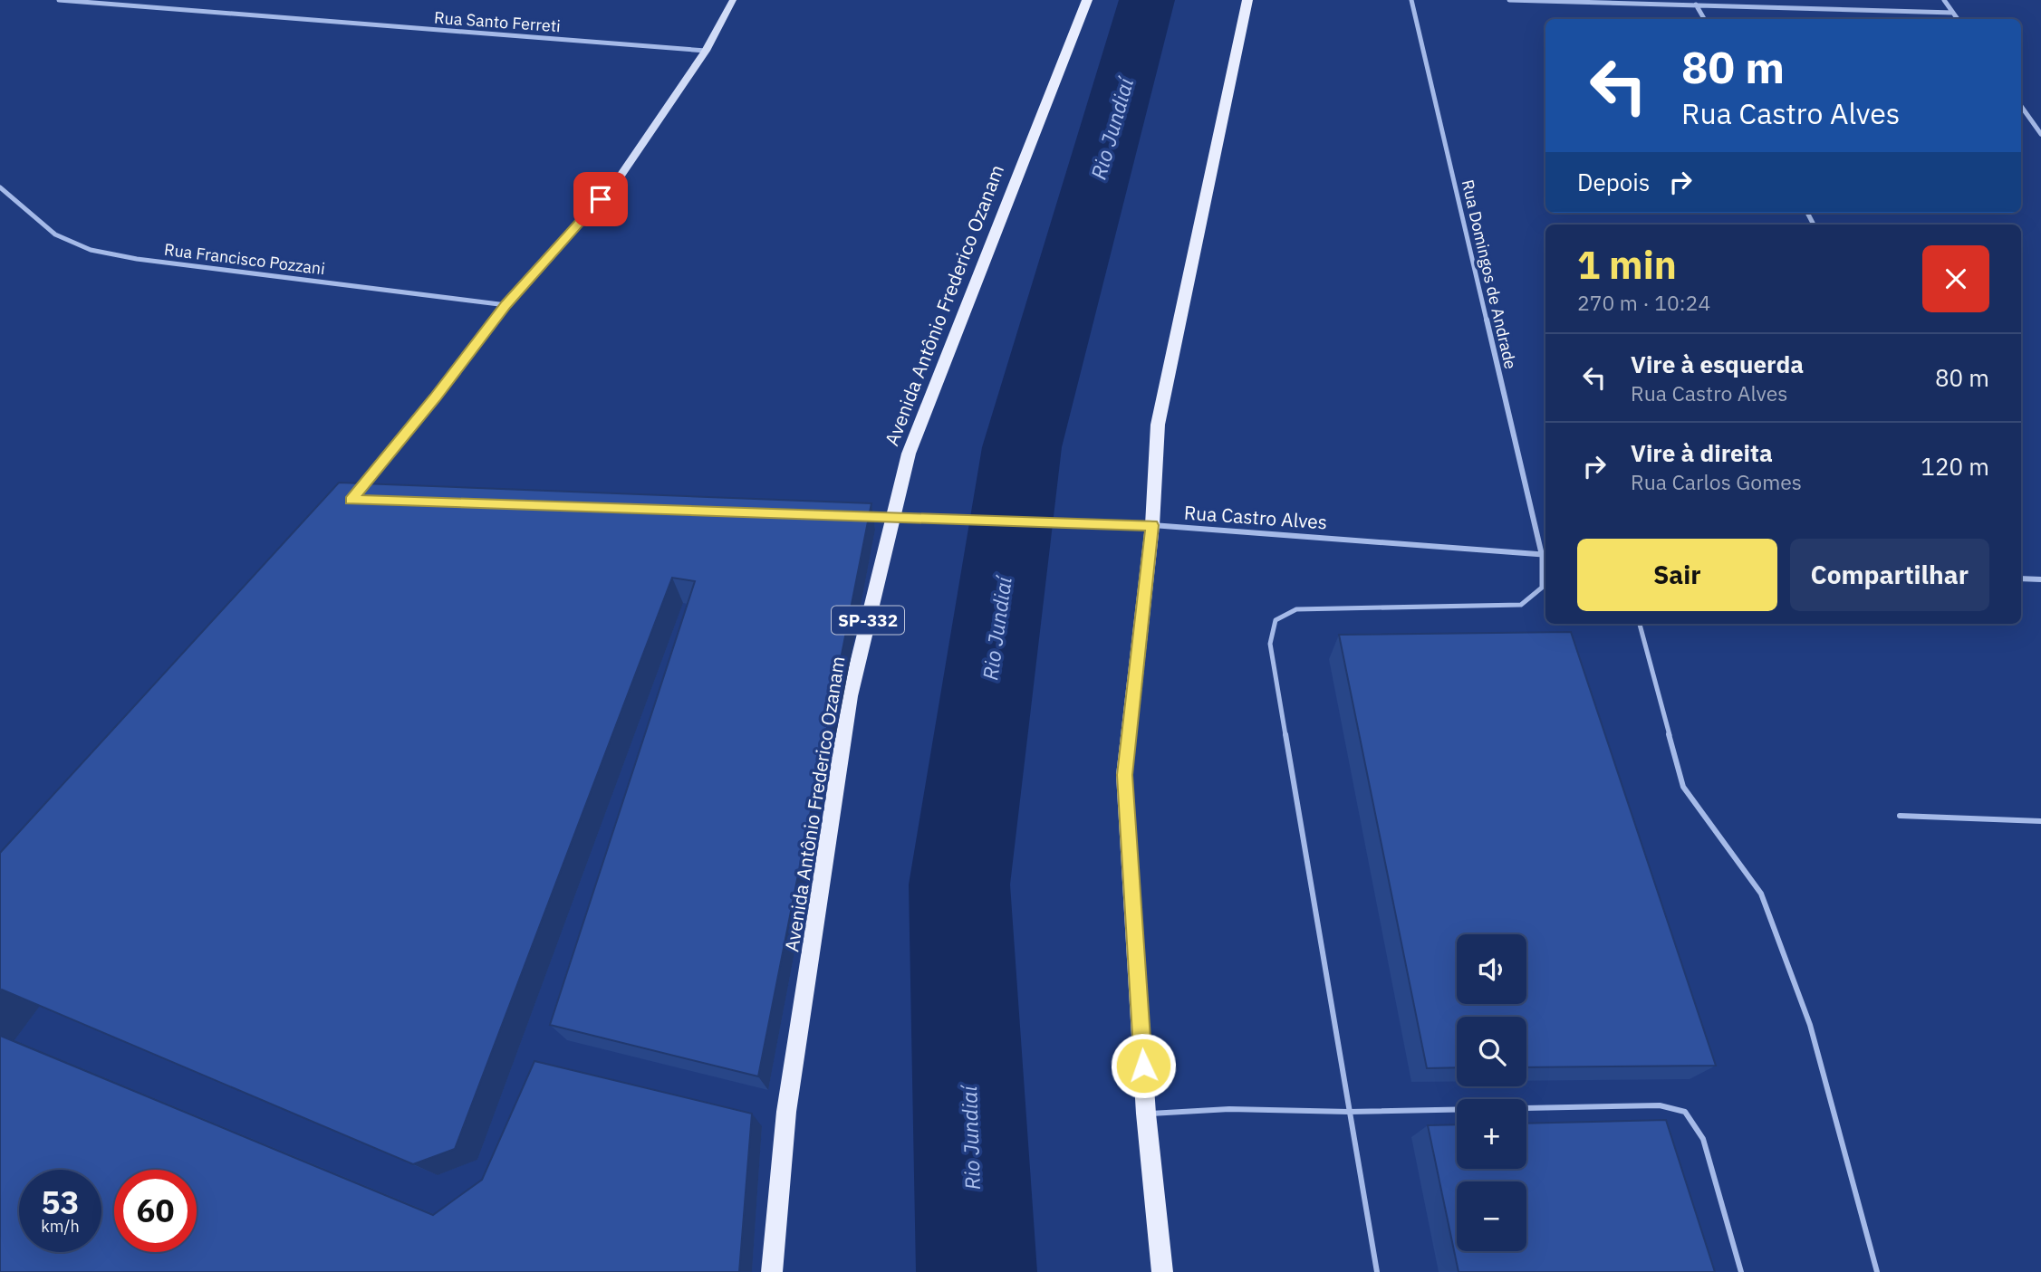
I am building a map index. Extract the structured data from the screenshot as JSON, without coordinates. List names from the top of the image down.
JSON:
{
  "streets": {
    "main road": ["Avenida Antônio Frederico Ozanam", "SP-332"],
    "street": [
      "Rua Santo Ferreti",
      "Rua Francisco Pozzani",
      "Rua Domingos de Andrade",
      "Rua Castro Alves"
    ]
  },
  "crossings": [
    ["Rua Domingos de Andrade", "Rua Castro Alves"],
    ["Avenida Antônio Frederico Ozanam", "Rua Castro Alves"]
  ],
  "water": ["Rio Jundiaí"],
  "page": {
    "turn": ["80 m", "Rua Castro Alves"],
    "then": "Depois",
    "heading": ["1 min", "270 m · 10:24"],
    "list": [
      {
        "name": "Vire à esquerda",
        "note": "Rua Castro Alves",
        "value": "80 m"
      },
      {
        "name": "Vire à direita",
        "note": "Rua Carlos Gomes",
        "value": "120 m"
      }
    ],
    "buttons": ["Sair", "Compartilhar"],
    "map_buttons": ["+", "−"],
    "speed": "53 km/h",
    "limit": "60"
  }
}
